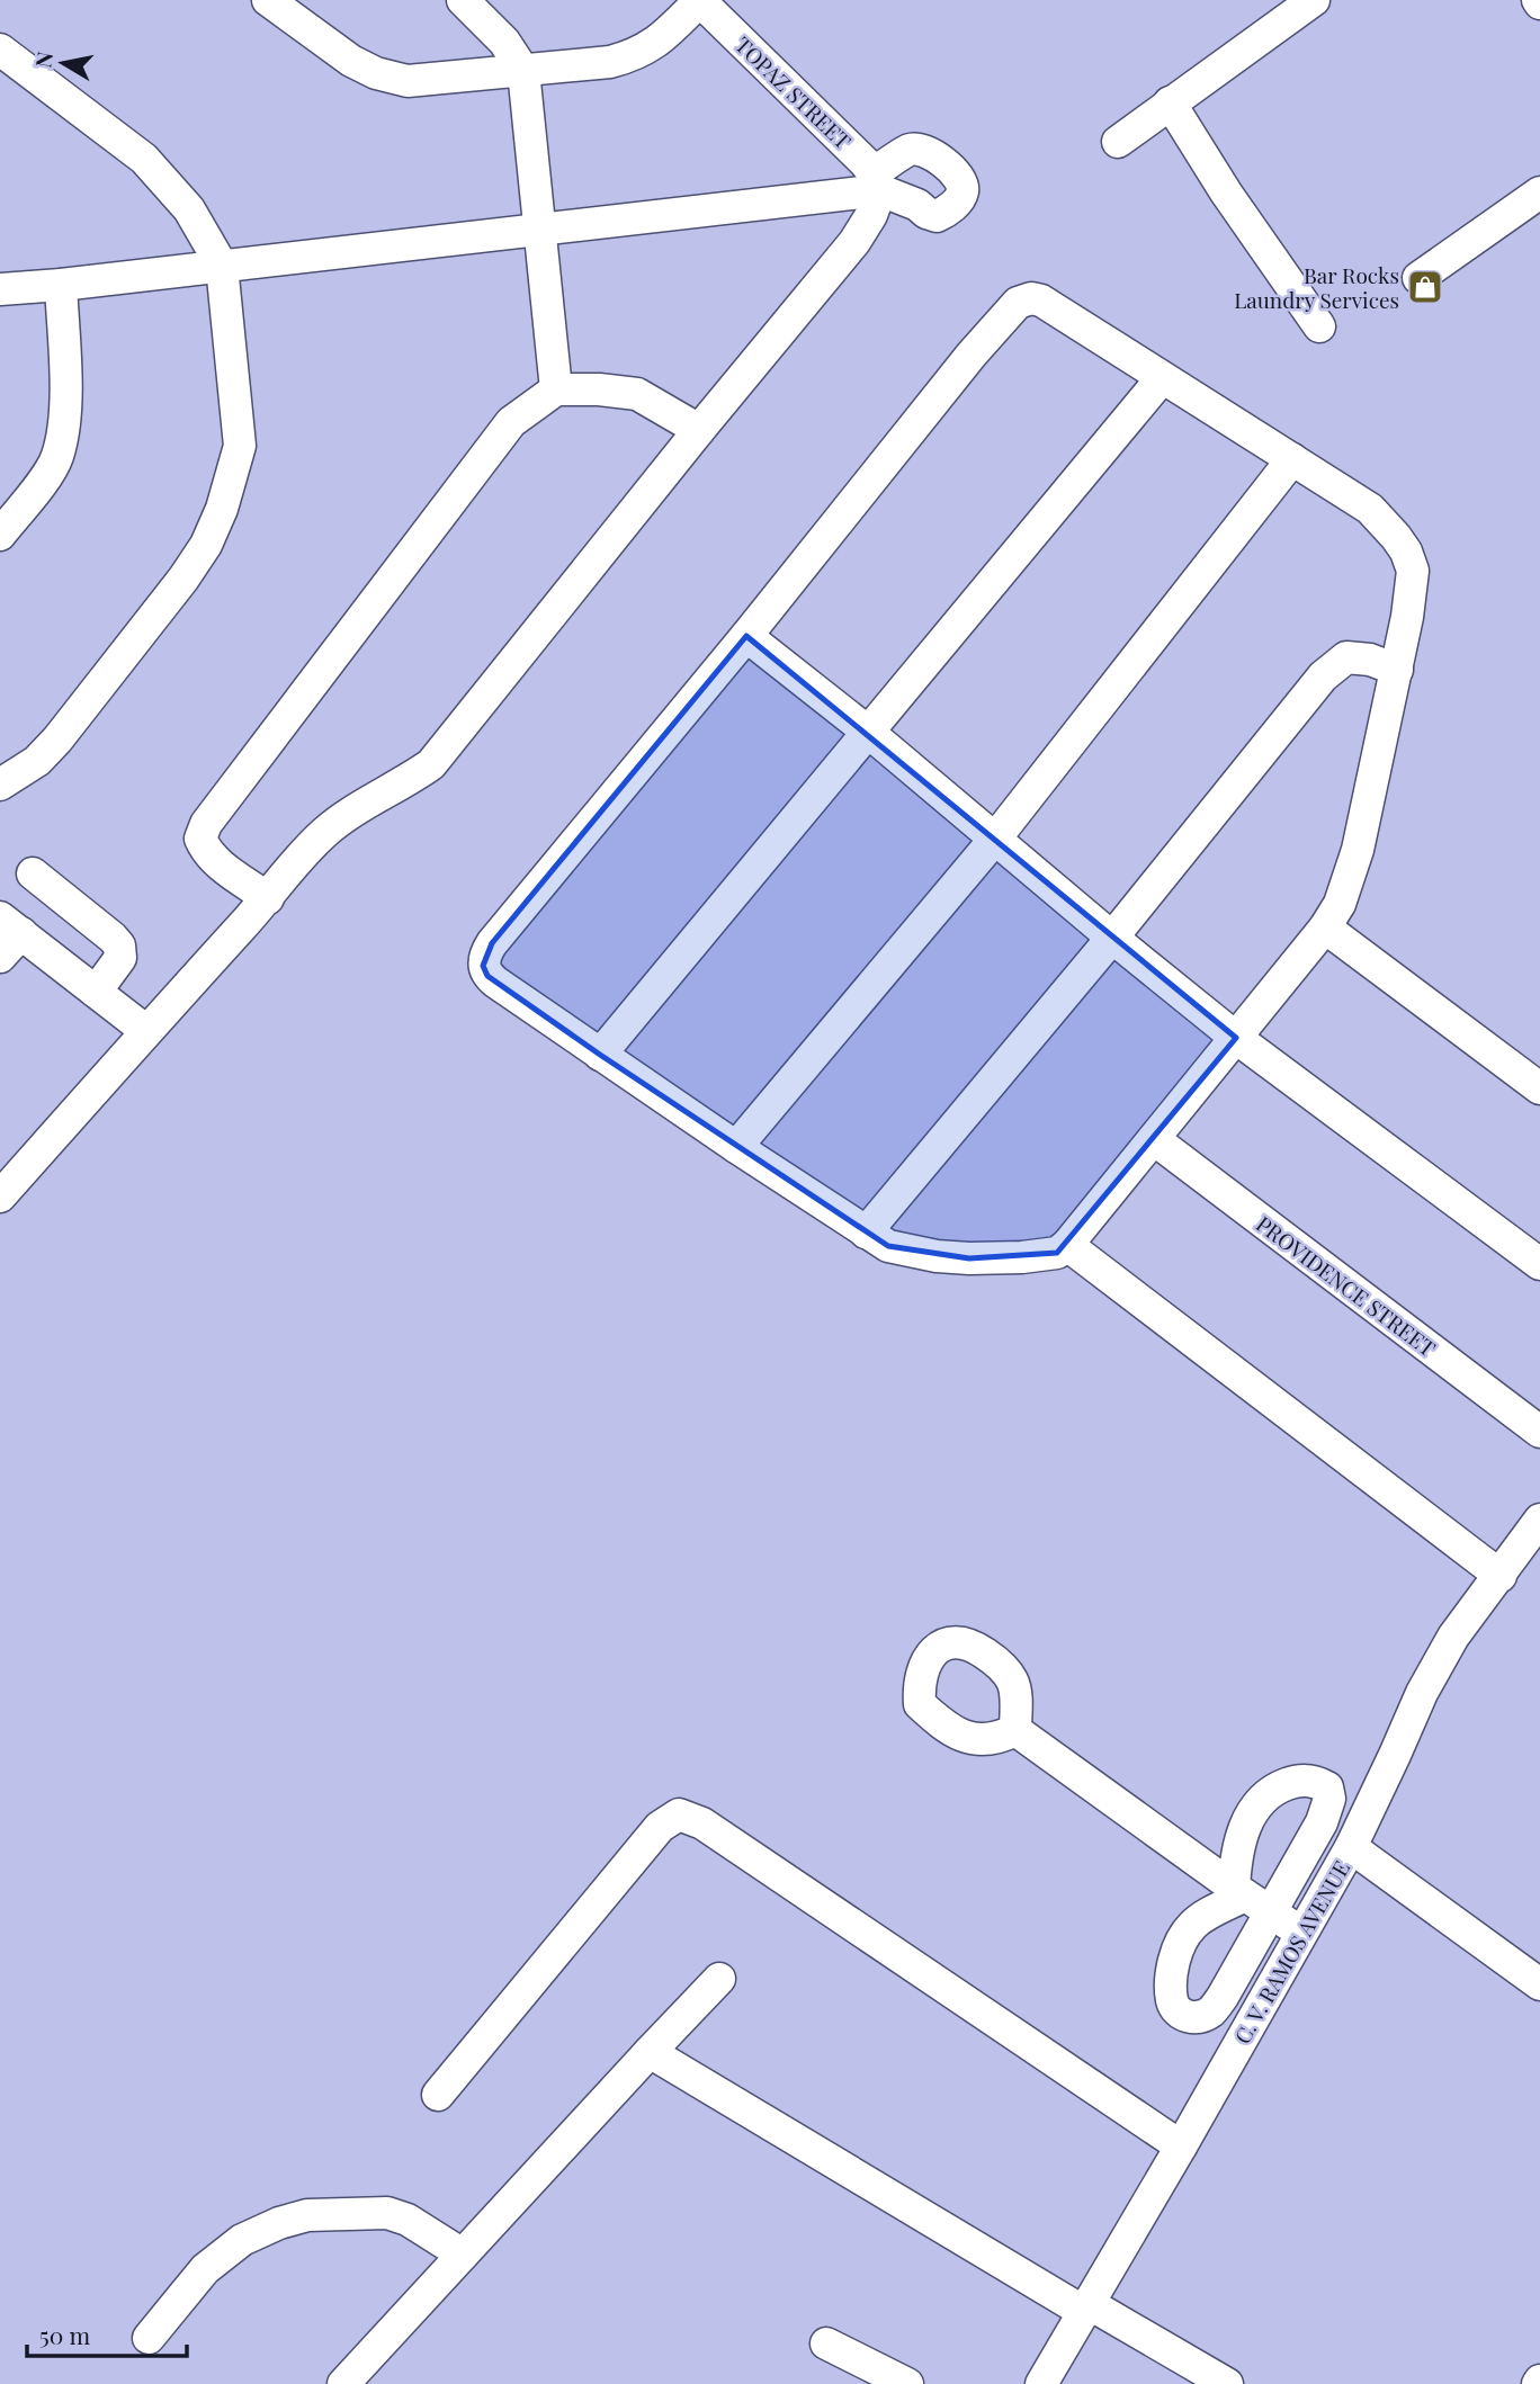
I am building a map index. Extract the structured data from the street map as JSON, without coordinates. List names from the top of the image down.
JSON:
{
  "streets": {
    "street": ["TOPAZ STREET", "PROVIDENCE STREET", "C. V. RAMOS AVENUE"]
  },
  "places": {
    "shop": ["Bar Rocks Laundry Services"]
  },
  "scale_bar": "50 m",
  "north": "left"
}
